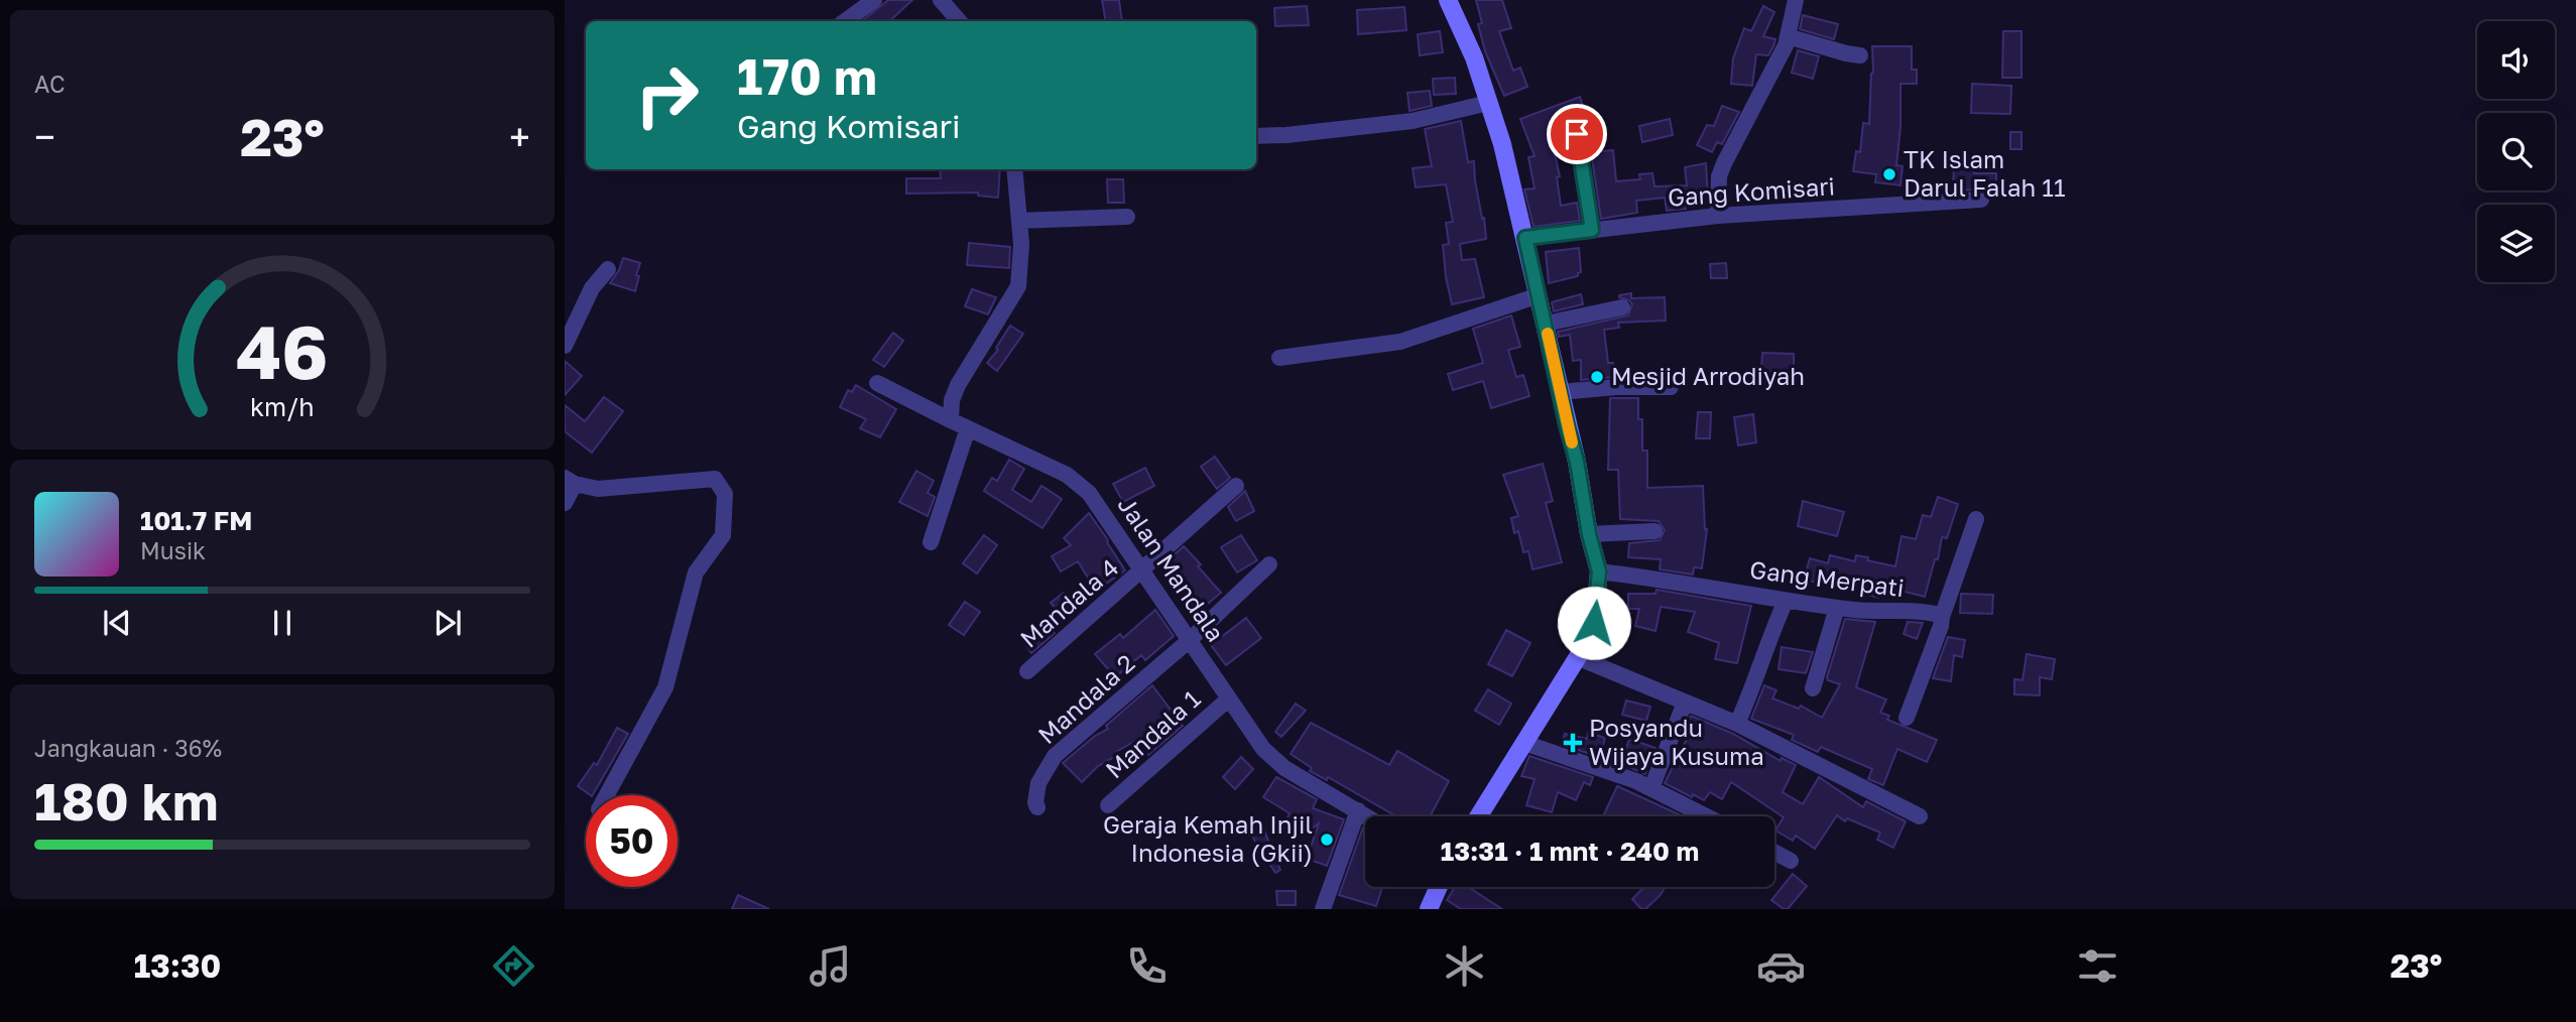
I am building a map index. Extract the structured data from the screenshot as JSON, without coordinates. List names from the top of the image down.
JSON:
{
  "streets": {
    "street": [
      "Gang Komisari",
      "Jalan Mandala",
      "Gang Merpati",
      "Mandala 4",
      "Mandala 2",
      "Mandala 1"
    ]
  },
  "crossings": [
    ["Jalan Mandala", "Mandala 4"],
    ["Jalan Mandala", "Mandala 2"],
    ["Jalan Mandala", "Mandala 1"]
  ],
  "places": {
    "other": ["TK Islam Darul Falah 11", "Mesjid Arrodiyah", "Geraja Kemah Injil Indonesia (Gkii)"],
    "health": ["Posyandu Wijaya Kusuma"]
  },
  "page": {
    "tile": [
      "AC",
      ["Jangkauan · 36%", "180 km"]
    ],
    "turn": ["170 m", "Gang Komisari"],
    "heat": ["−", "23°", "+"],
    "song": ["101.7 FM", "Musik"],
    "limit": "50",
    "trip": "13:31 · 1 mnt · 240 m",
    "tabs": ["13:30", "23°"],
    "gauge": ["46", "km/h"]
  }
}
